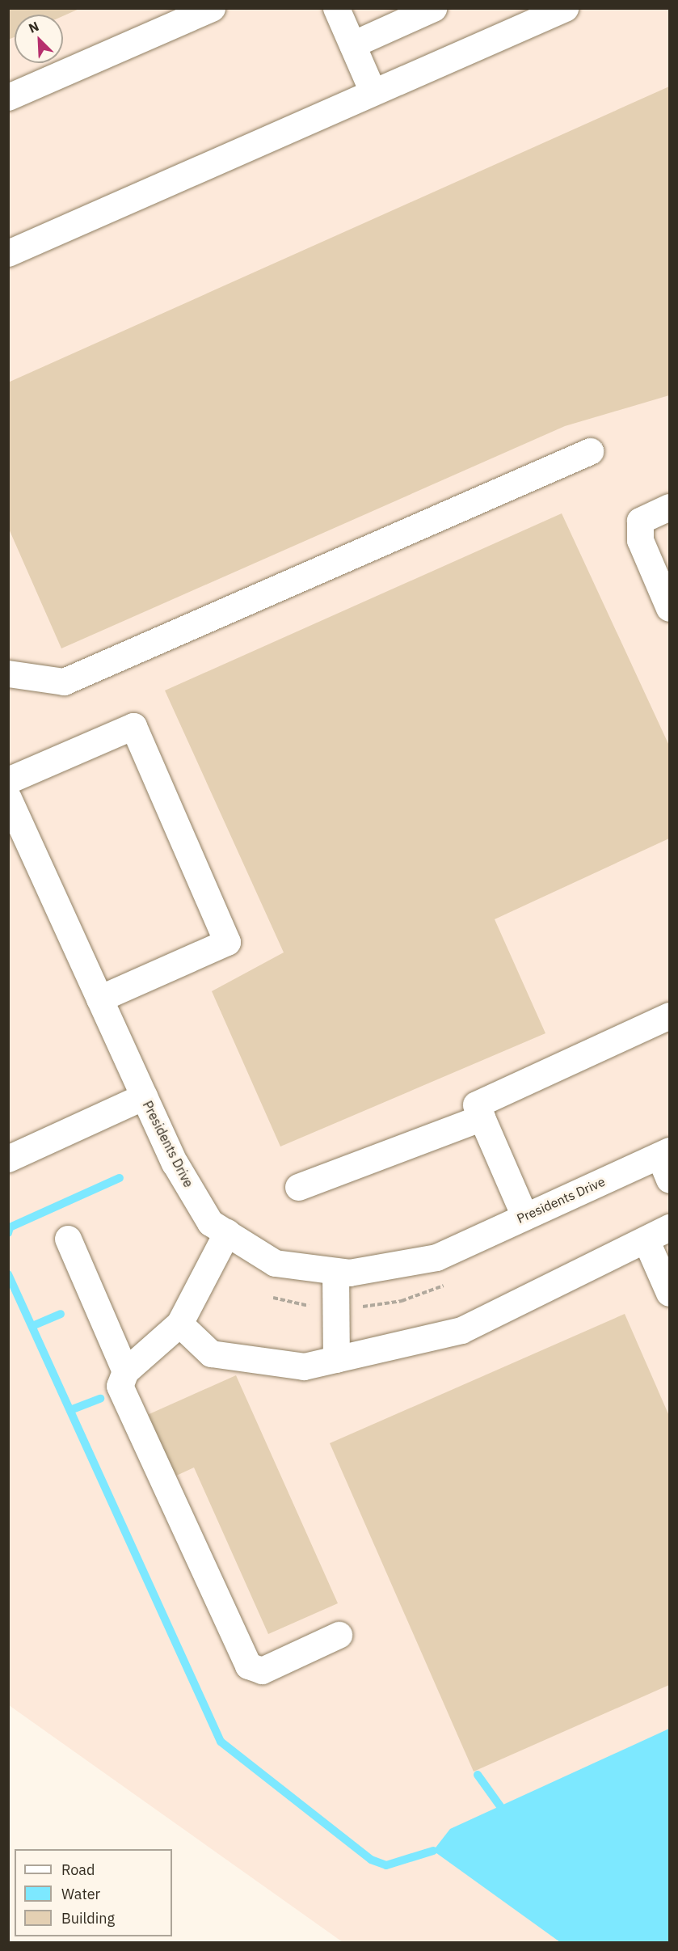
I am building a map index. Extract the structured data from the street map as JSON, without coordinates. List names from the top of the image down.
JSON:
{
  "streets": {
    "street": ["Presidents Drive"]
  },
  "legend": ["Road", "Water", "Building"],
  "north": "top left"
}
